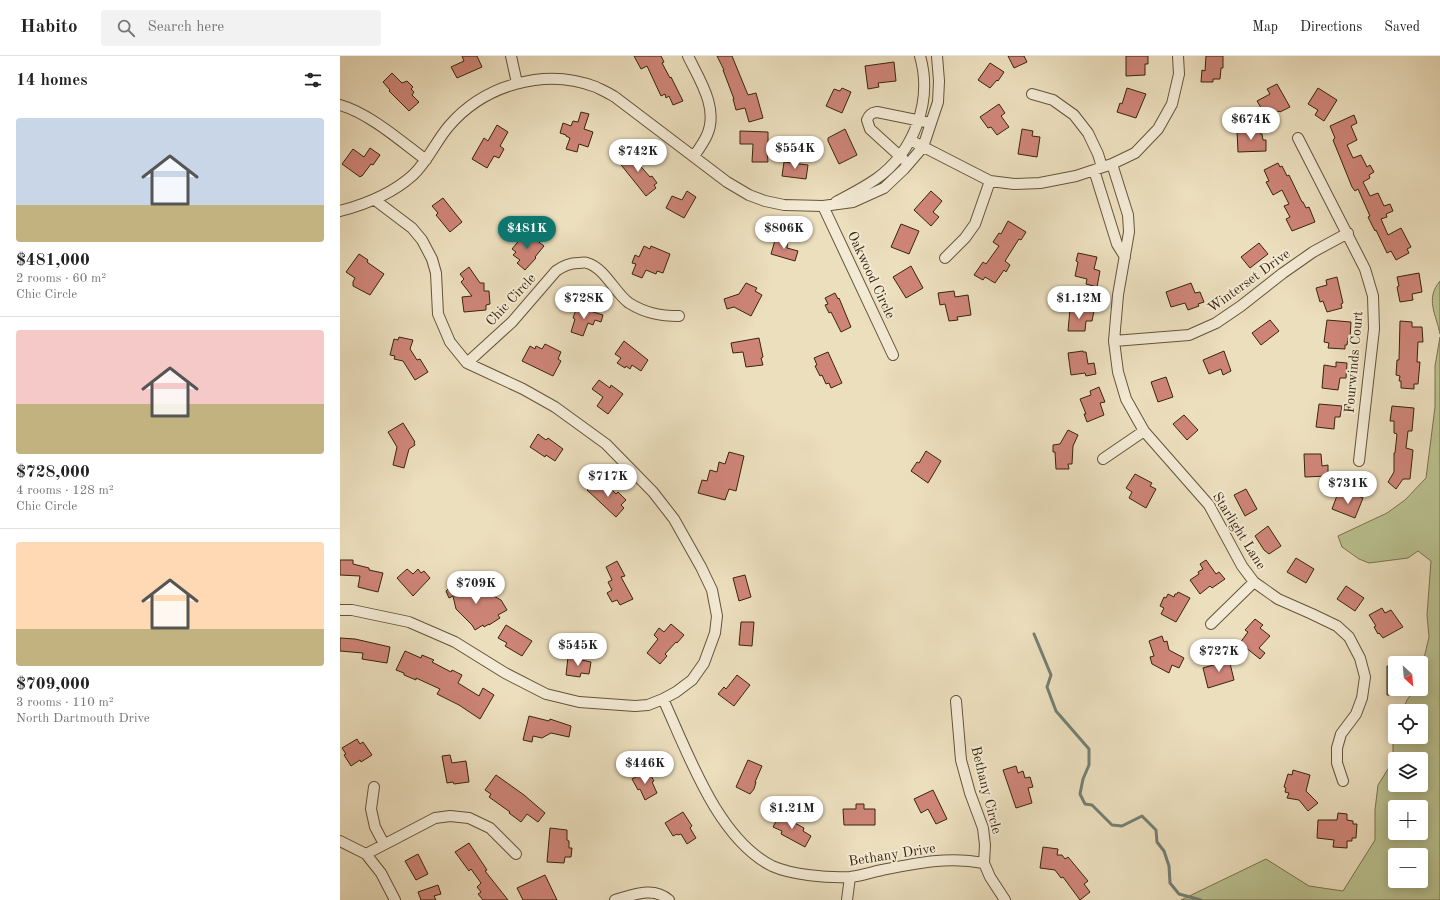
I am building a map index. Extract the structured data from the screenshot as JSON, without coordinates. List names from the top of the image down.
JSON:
{
  "streets": {
    "street": [
      "Oakwood Circle",
      "Winterset Drive",
      "Chic Circle",
      "Fourwinds Court",
      "Starlight Lane",
      "Bethany Circle",
      "Bethany Drive"
    ]
  },
  "crossings": [
    ["Winterset Drive", "Fourwinds Court"],
    ["Winterset Drive", "Starlight Lane"],
    ["Bethany Circle", "Bethany Drive"]
  ],
  "north": "bottom right",
  "page": {
    "header": "Habito",
    "search": "Search here",
    "nav": ["Map", "Directions", "Saved"],
    "heading": "14 homes",
    "list": [
      {
        "name": "$481,000",
        "note": "2 rooms · 60 m² · Chic Circle"
      },
      {
        "name": "$728,000",
        "note": "4 rooms · 128 m² · Chic Circle"
      },
      {
        "name": "$709,000",
        "note": "3 rooms · 110 m² · North Dartmouth Drive"
      }
    ],
    "price": [
      "$674K",
      "$554K",
      "$742K",
      "$481K",
      "$806K",
      "$728K",
      "$1.12M",
      "$717K",
      "$731K",
      "$709K",
      "$545K",
      "$727K",
      "$446K",
      "$1.21M"
    ],
    "map_buttons": ["+", "−"]
  }
}
